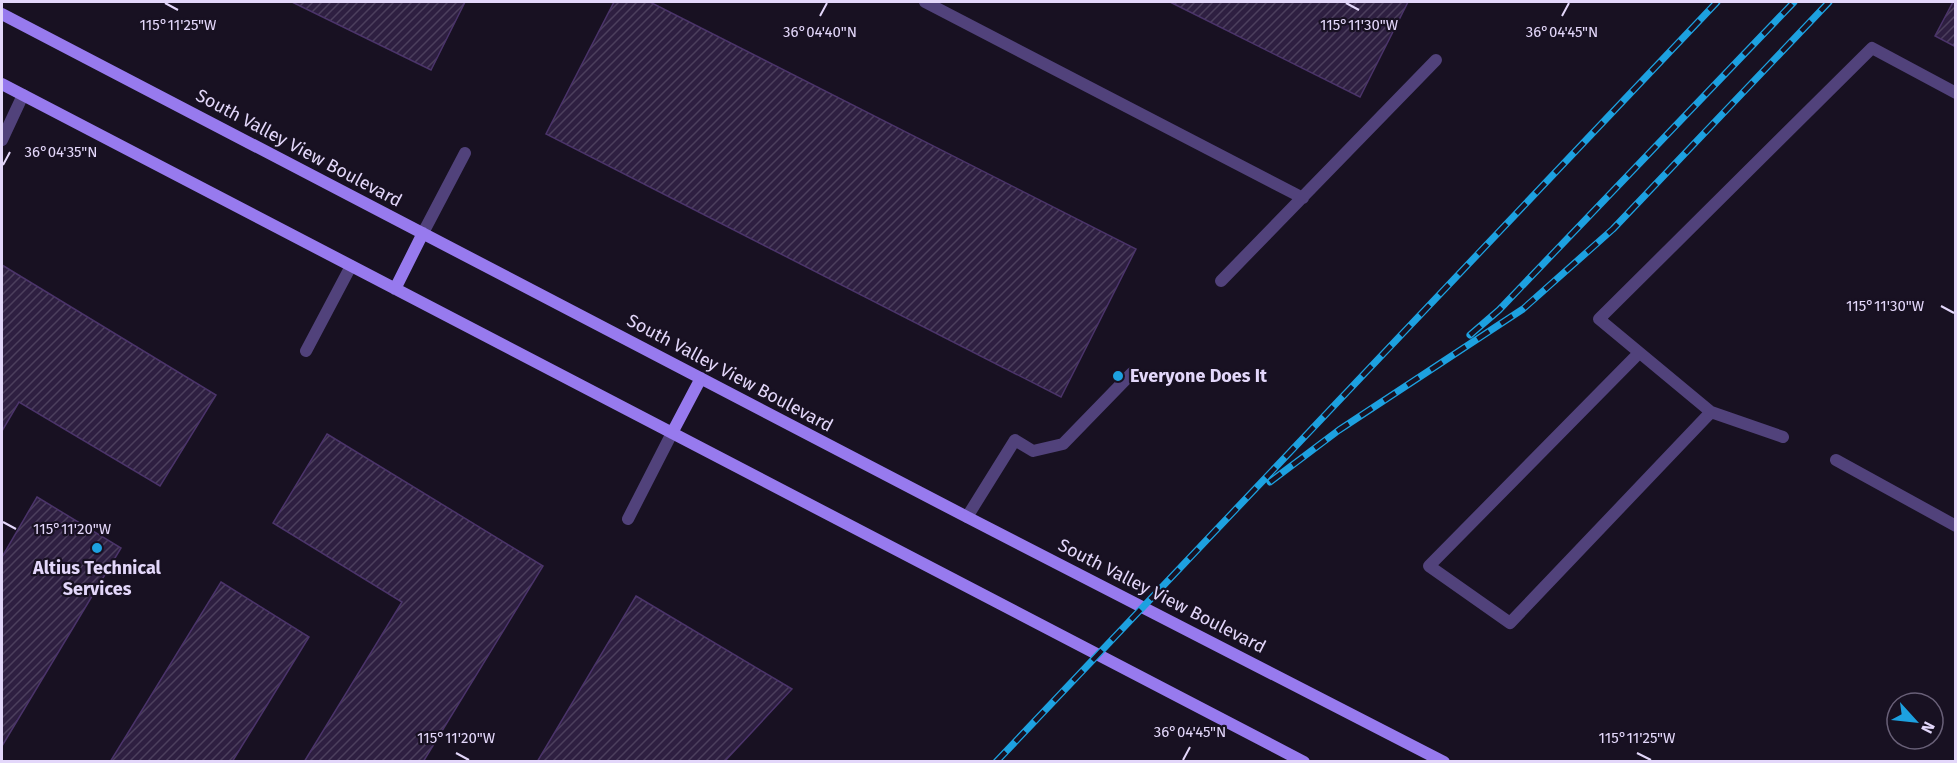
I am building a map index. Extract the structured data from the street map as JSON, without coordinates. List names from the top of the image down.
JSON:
{
  "streets": {
    "main road": ["South Valley View Boulevard"]
  },
  "places": ["Everyone Does It", "Altius Technical Services"],
  "north": "bottom right",
  "coordinates": [
    "115°11'25\"W",
    "115°11'30\"W",
    "36°04'40\"N",
    "36°04'45\"N",
    "36°04'35\"N",
    "115°11'20\"W"
  ]
}
